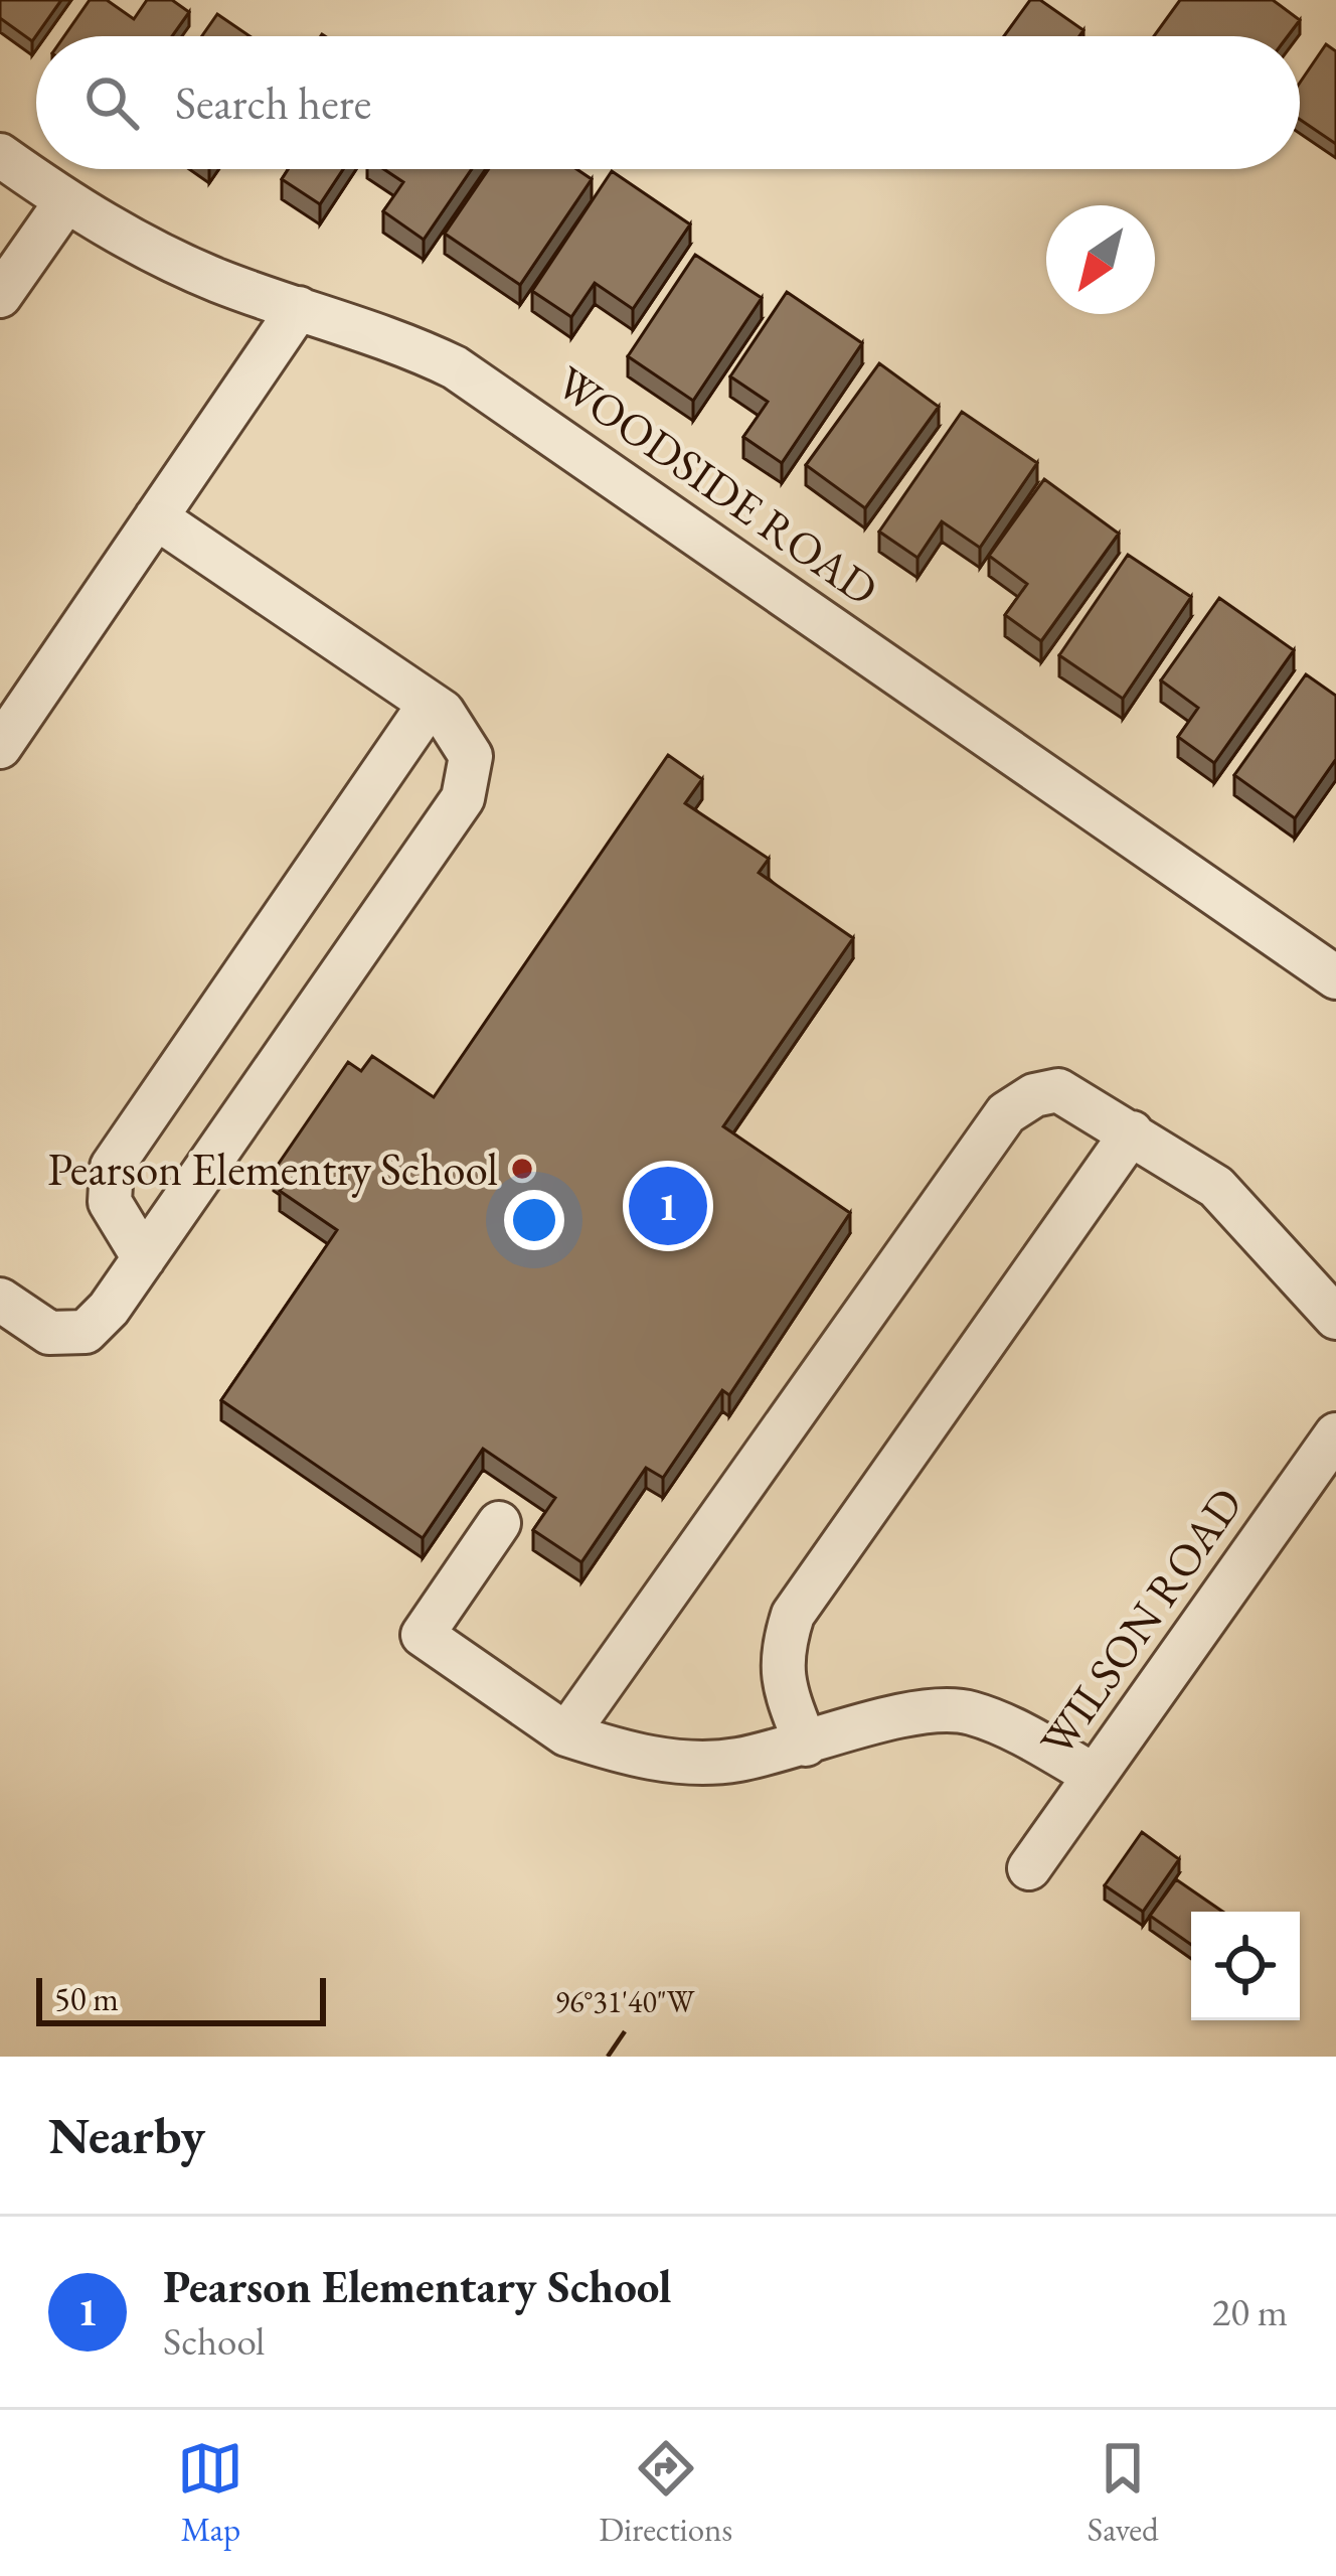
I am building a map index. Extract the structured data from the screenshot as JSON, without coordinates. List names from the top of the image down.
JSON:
{
  "streets": {
    "street": ["WOODSIDE ROAD", "WILSON ROAD"]
  },
  "places": ["Pearson Elementry School"],
  "scale_bar": "50 m",
  "north": "bottom left",
  "page": {
    "search": "Search here",
    "pins": "1",
    "scale": "50 m",
    "heading": "Nearby",
    "list": [
      {
        "mark": "1",
        "name": "Pearson Elementary School",
        "note": "School",
        "value": "20 m"
      }
    ],
    "nav": ["Map", "Directions", "Saved"]
  },
  "coordinates": ["96°31'40\"W"]
}
